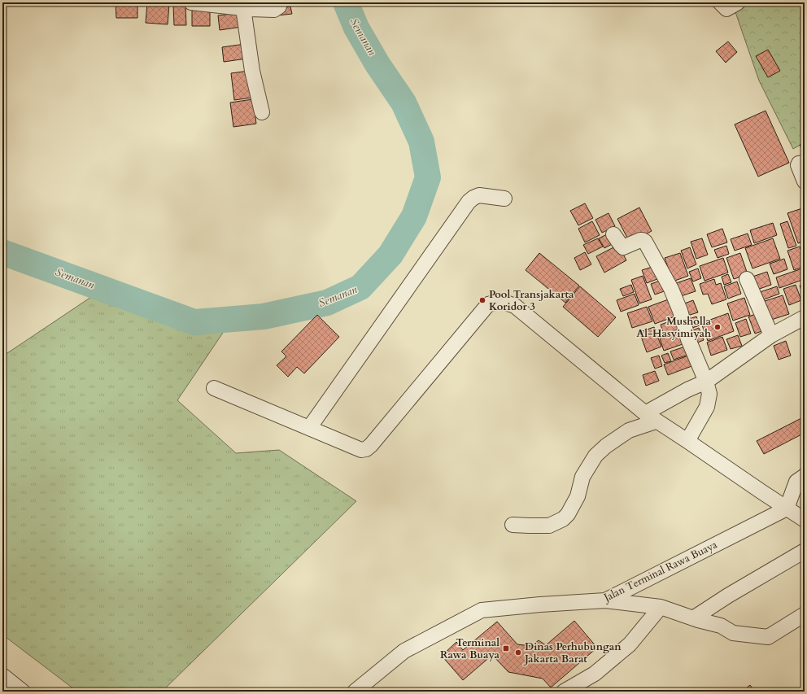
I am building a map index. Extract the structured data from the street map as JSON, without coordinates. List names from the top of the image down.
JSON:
{
  "streets": {
    "street": ["Jalan Terminal Rawa Buaya"]
  },
  "water": ["Semanan"],
  "places": {
    "other": ["Pool Transjakarta Koridor 3", "Musholla Al-Hasyimiyah", "Dinas Perhubungan Jakarta Barat"],
    "transit": ["Terminal Rawa Buaya"]
  }
}
